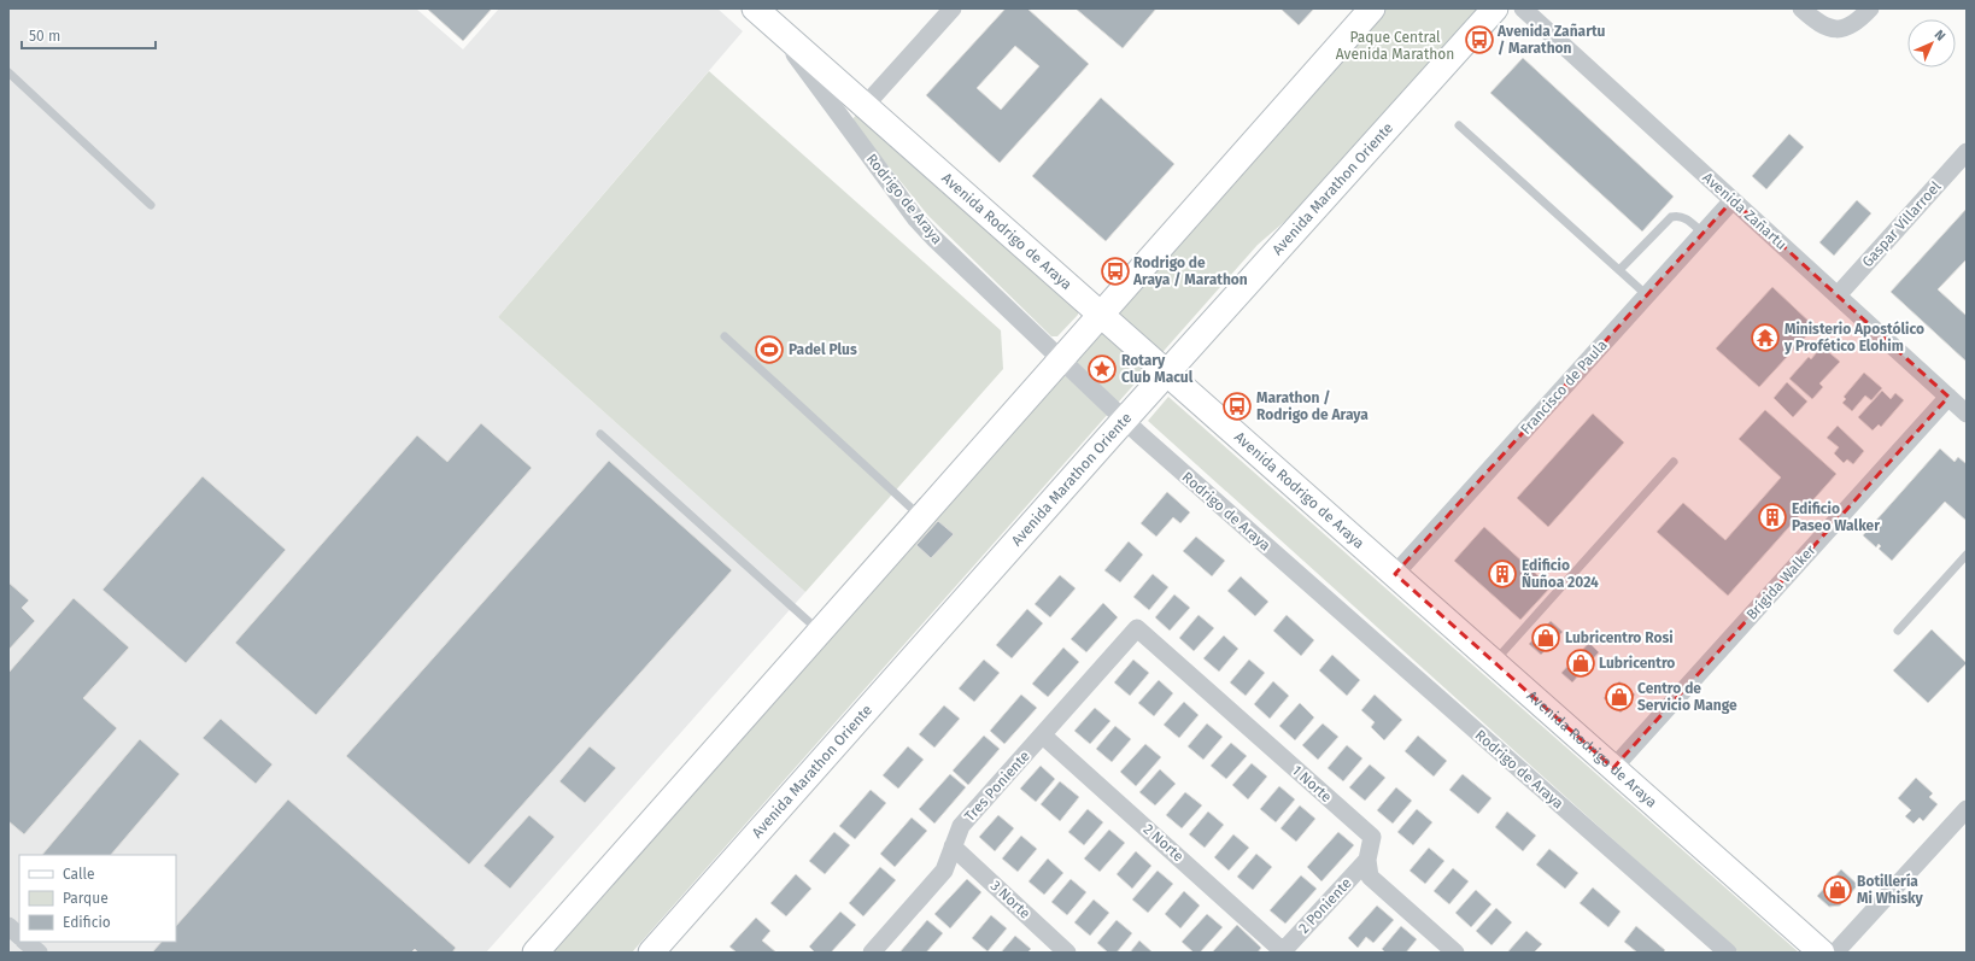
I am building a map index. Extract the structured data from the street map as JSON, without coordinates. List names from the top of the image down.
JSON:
{
  "streets": {
    "main road": ["Avenida Marathon Oriente", "Avenida Rodrigo de Araya"],
    "street": [
      "Rodrigo de Araya",
      "Avenida Zañartu",
      "Gaspar Villarroel",
      "Francisco de Paula",
      "Brígida Walker",
      "1 Norte",
      "Tres Poniente",
      "2 Norte",
      "3 Norte",
      "2 Poniente"
    ]
  },
  "crossings": [
    ["Avenida Marathon Oriente", "Rodrigo de Araya"],
    ["Avenida Marathon Oriente", "Avenida Rodrigo de Araya"],
    ["Rodrigo de Araya", "Avenida Rodrigo de Araya"],
    ["Avenida Zañartu", "Gaspar Villarroel"],
    ["Avenida Zañartu", "Francisco de Paula"],
    ["Avenida Zañartu", "Brígida Walker"],
    ["Avenida Rodrigo de Araya", "Francisco de Paula"],
    ["Avenida Rodrigo de Araya", "Brígida Walker"],
    ["1 Norte", "Tres Poniente"],
    ["1 Norte", "2 Poniente"],
    ["Tres Poniente", "2 Norte"],
    ["Tres Poniente", "3 Norte"],
    ["2 Norte", "2 Poniente"]
  ],
  "parks": ["Paque Central Avenida Marathon"],
  "places": {
    "bus stop": ["Avenida Zañartu / Marathon", "Rodrigo de Araya / Marathon", "Marathon / Rodrigo de Araya"],
    "temple": ["Ministerio Apostólico y Profético Elohim"],
    "sports": ["Padel Plus"],
    "place": ["Rotary Club Macul"],
    "building": ["Edificio Paseo Walker", "Edificio Ñuñoa 2024"],
    "shop": [
      "Lubricentro Rosi",
      "Lubricentro",
      "Centro de Servicio Mange",
      "Botillería Mi Whisky"
    ]
  },
  "legend": ["Calle", "Parque", "Edificio"],
  "scale_bar": "50 m",
  "north": "top right"
}
